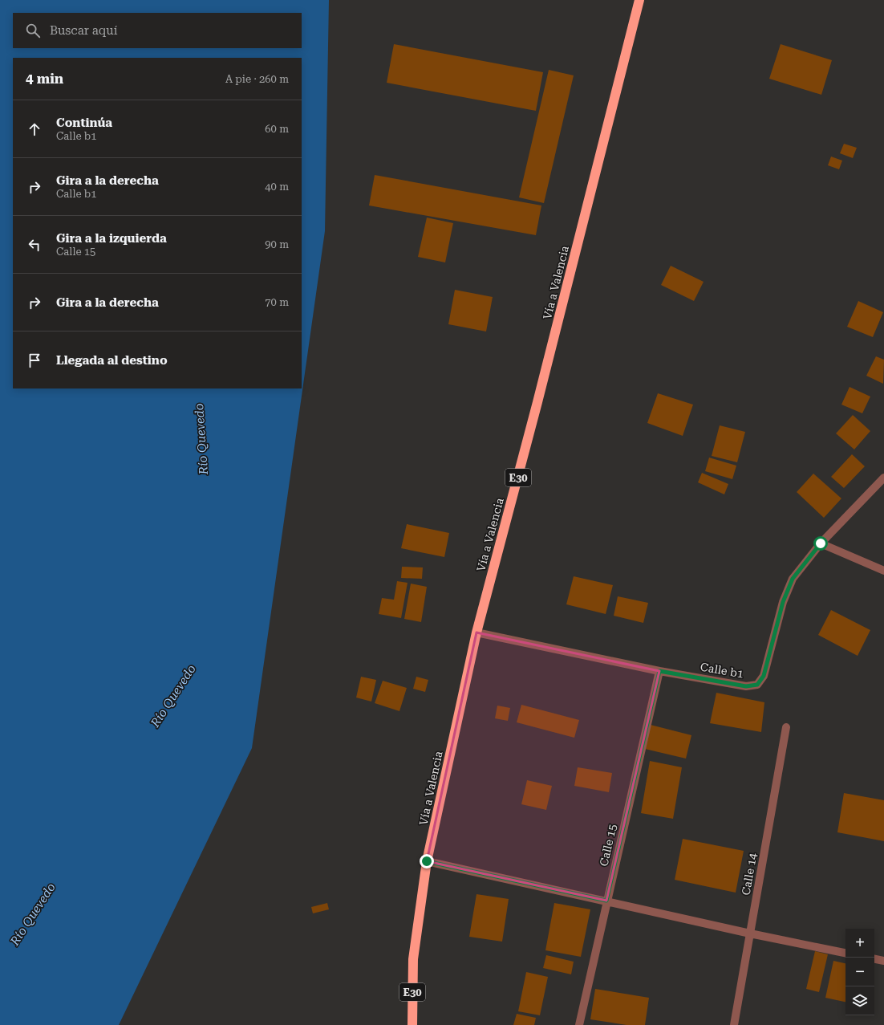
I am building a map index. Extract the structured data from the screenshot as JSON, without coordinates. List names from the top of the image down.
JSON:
{
  "streets": {
    "highway": ["Vía a Valencia", "E30"],
    "street": ["Calle b1", "Calle 15", "Calle 14"]
  },
  "crossings": [
    ["Vía a Valencia", "Calle b1"],
    ["Calle b1", "Calle 15"]
  ],
  "water": ["Río Quevedo"],
  "page": {
    "search": "Buscar aquí",
    "heading": ["4 min", "A pie · 260 m"],
    "list": [
      ["Continúa", "Calle b1", "60 m"],
      ["Gira a la derecha", "Calle b1", "40 m"],
      ["Gira a la izquierda", "Calle 15", "90 m"],
      ["Gira a la derecha", "70 m"],
      "Llegada al destino"
    ],
    "map_buttons": ["+", "−"]
  }
}
